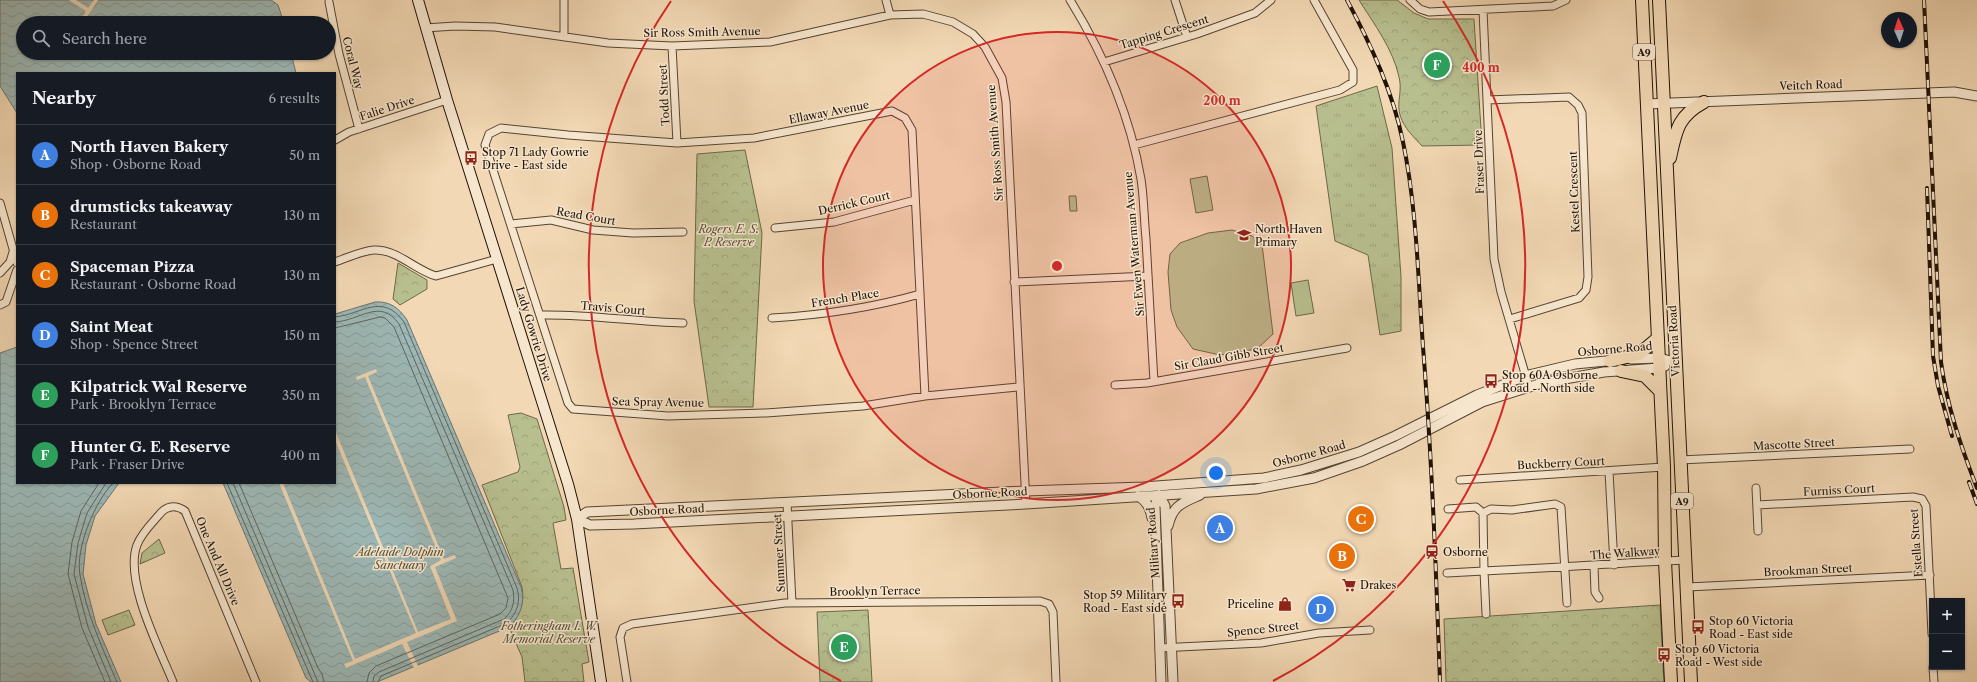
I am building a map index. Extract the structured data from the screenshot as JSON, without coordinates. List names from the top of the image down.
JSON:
{
  "streets": {
    "highway": ["A9", "Victoria Road"],
    "main road": ["Lady Gowrie Drive"],
    "street": [
      "Sir Ross Smith Avenue",
      "Tapping Crescent",
      "Coral Way",
      "Veitch Road",
      "Todd Street",
      "Falie Drive",
      "Ellaway Avenue",
      "Fraser Drive",
      "Kestel Crescent",
      "Derrick Court",
      "Read Court",
      "Sir Ewen Waterman Avenue",
      "French Place",
      "Travis Court",
      "Osborne Road",
      "Sir Claud Gibb Street",
      "Sea Spray Avenue",
      "Mascotte Street",
      "Buckberry Court",
      "Furniss Court",
      "Military Road",
      "Estella Street",
      "Summer Street",
      "The Walkway",
      "One And All Drive",
      "Brookman Street",
      "Brooklyn Terrace",
      "Spence Street"
    ]
  },
  "crossings": [
    ["Sir Ross Smith Avenue", "Todd Street"],
    ["Sir Ross Smith Avenue", "Lady Gowrie Drive"],
    ["Sir Ross Smith Avenue", "Osborne Road"],
    ["Sir Ross Smith Avenue", "Sea Spray Avenue"],
    ["Tapping Crescent", "Sir Ewen Waterman Avenue"],
    ["Coral Way", "Falie Drive"],
    ["Veitch Road", "Victoria Road"],
    ["Todd Street", "Ellaway Avenue"],
    ["Falie Drive", "Lady Gowrie Drive"],
    ["Ellaway Avenue", "Derrick Court"],
    ["Ellaway Avenue", "French Place"],
    ["Ellaway Avenue", "Sea Spray Avenue"],
    ["Fraser Drive", "Kestel Crescent"],
    ["Fraser Drive", "Osborne Road"],
    ["Read Court", "Sea Spray Avenue"],
    ["Sir Ewen Waterman Avenue", "Sir Claud Gibb Street"],
    ["Travis Court", "Sea Spray Avenue"],
    ["Lady Gowrie Drive", "Osborne Road"],
    ["Victoria Road", "Osborne Road"],
    ["Victoria Road", "Mascotte Street"],
    ["Victoria Road", "Buckberry Court"],
    ["Victoria Road", "The Walkway"],
    ["Victoria Road", "Brookman Street"],
    ["Osborne Road", "Military Road"],
    ["Osborne Road", "Summer Street"],
    ["Furniss Court", "Estella Street"],
    ["Military Road", "Spence Street"],
    ["Estella Street", "Brookman Street"],
    ["Summer Street", "Brooklyn Terrace"]
  ],
  "parks": ["Rogers E. S. P. Reserve", "Adelaide Dolphin Sanctuary", "Fotheringham I. W. Memorial Reserve"],
  "places": {
    "bus stop": [
      "Stop 71 Lady Gowrie Drive - East side",
      "Stop 60A Osborne Road - North side",
      "Stop 59 Military Road - East side",
      "Stop 60 Victoria Road - East side",
      "Stop 60 Victoria Road - West side"
    ],
    "school or university": ["North Haven Primary"],
    "station": ["Osborne"],
    "supermarket": ["Drakes"],
    "shop": ["Priceline"]
  },
  "north": "top",
  "page": {
    "search": "Search here",
    "pins": [
      "F",
      "C",
      "A",
      "B",
      "D",
      "E"
    ],
    "heading": ["Nearby", "6 results"],
    "list": [
      {
        "mark": "A",
        "name": "North Haven Bakery",
        "note": "Shop · Osborne Road",
        "value": "50 m"
      },
      {
        "mark": "B",
        "name": "drumsticks takeaway",
        "note": "Restaurant",
        "value": "130 m"
      },
      {
        "mark": "C",
        "name": "Spaceman Pizza",
        "note": "Restaurant · Osborne Road",
        "value": "130 m"
      },
      {
        "mark": "D",
        "name": "Saint Meat",
        "note": "Shop · Spence Street",
        "value": "150 m"
      },
      {
        "mark": "E",
        "name": "Kilpatrick Wal Reserve",
        "note": "Park · Brooklyn Terrace",
        "value": "350 m"
      },
      {
        "mark": "F",
        "name": "Hunter G. E. Reserve",
        "note": "Park · Fraser Drive",
        "value": "400 m"
      }
    ],
    "map_buttons": ["+", "−"]
  },
  "rings": ["400 m", "200 m"]
}
